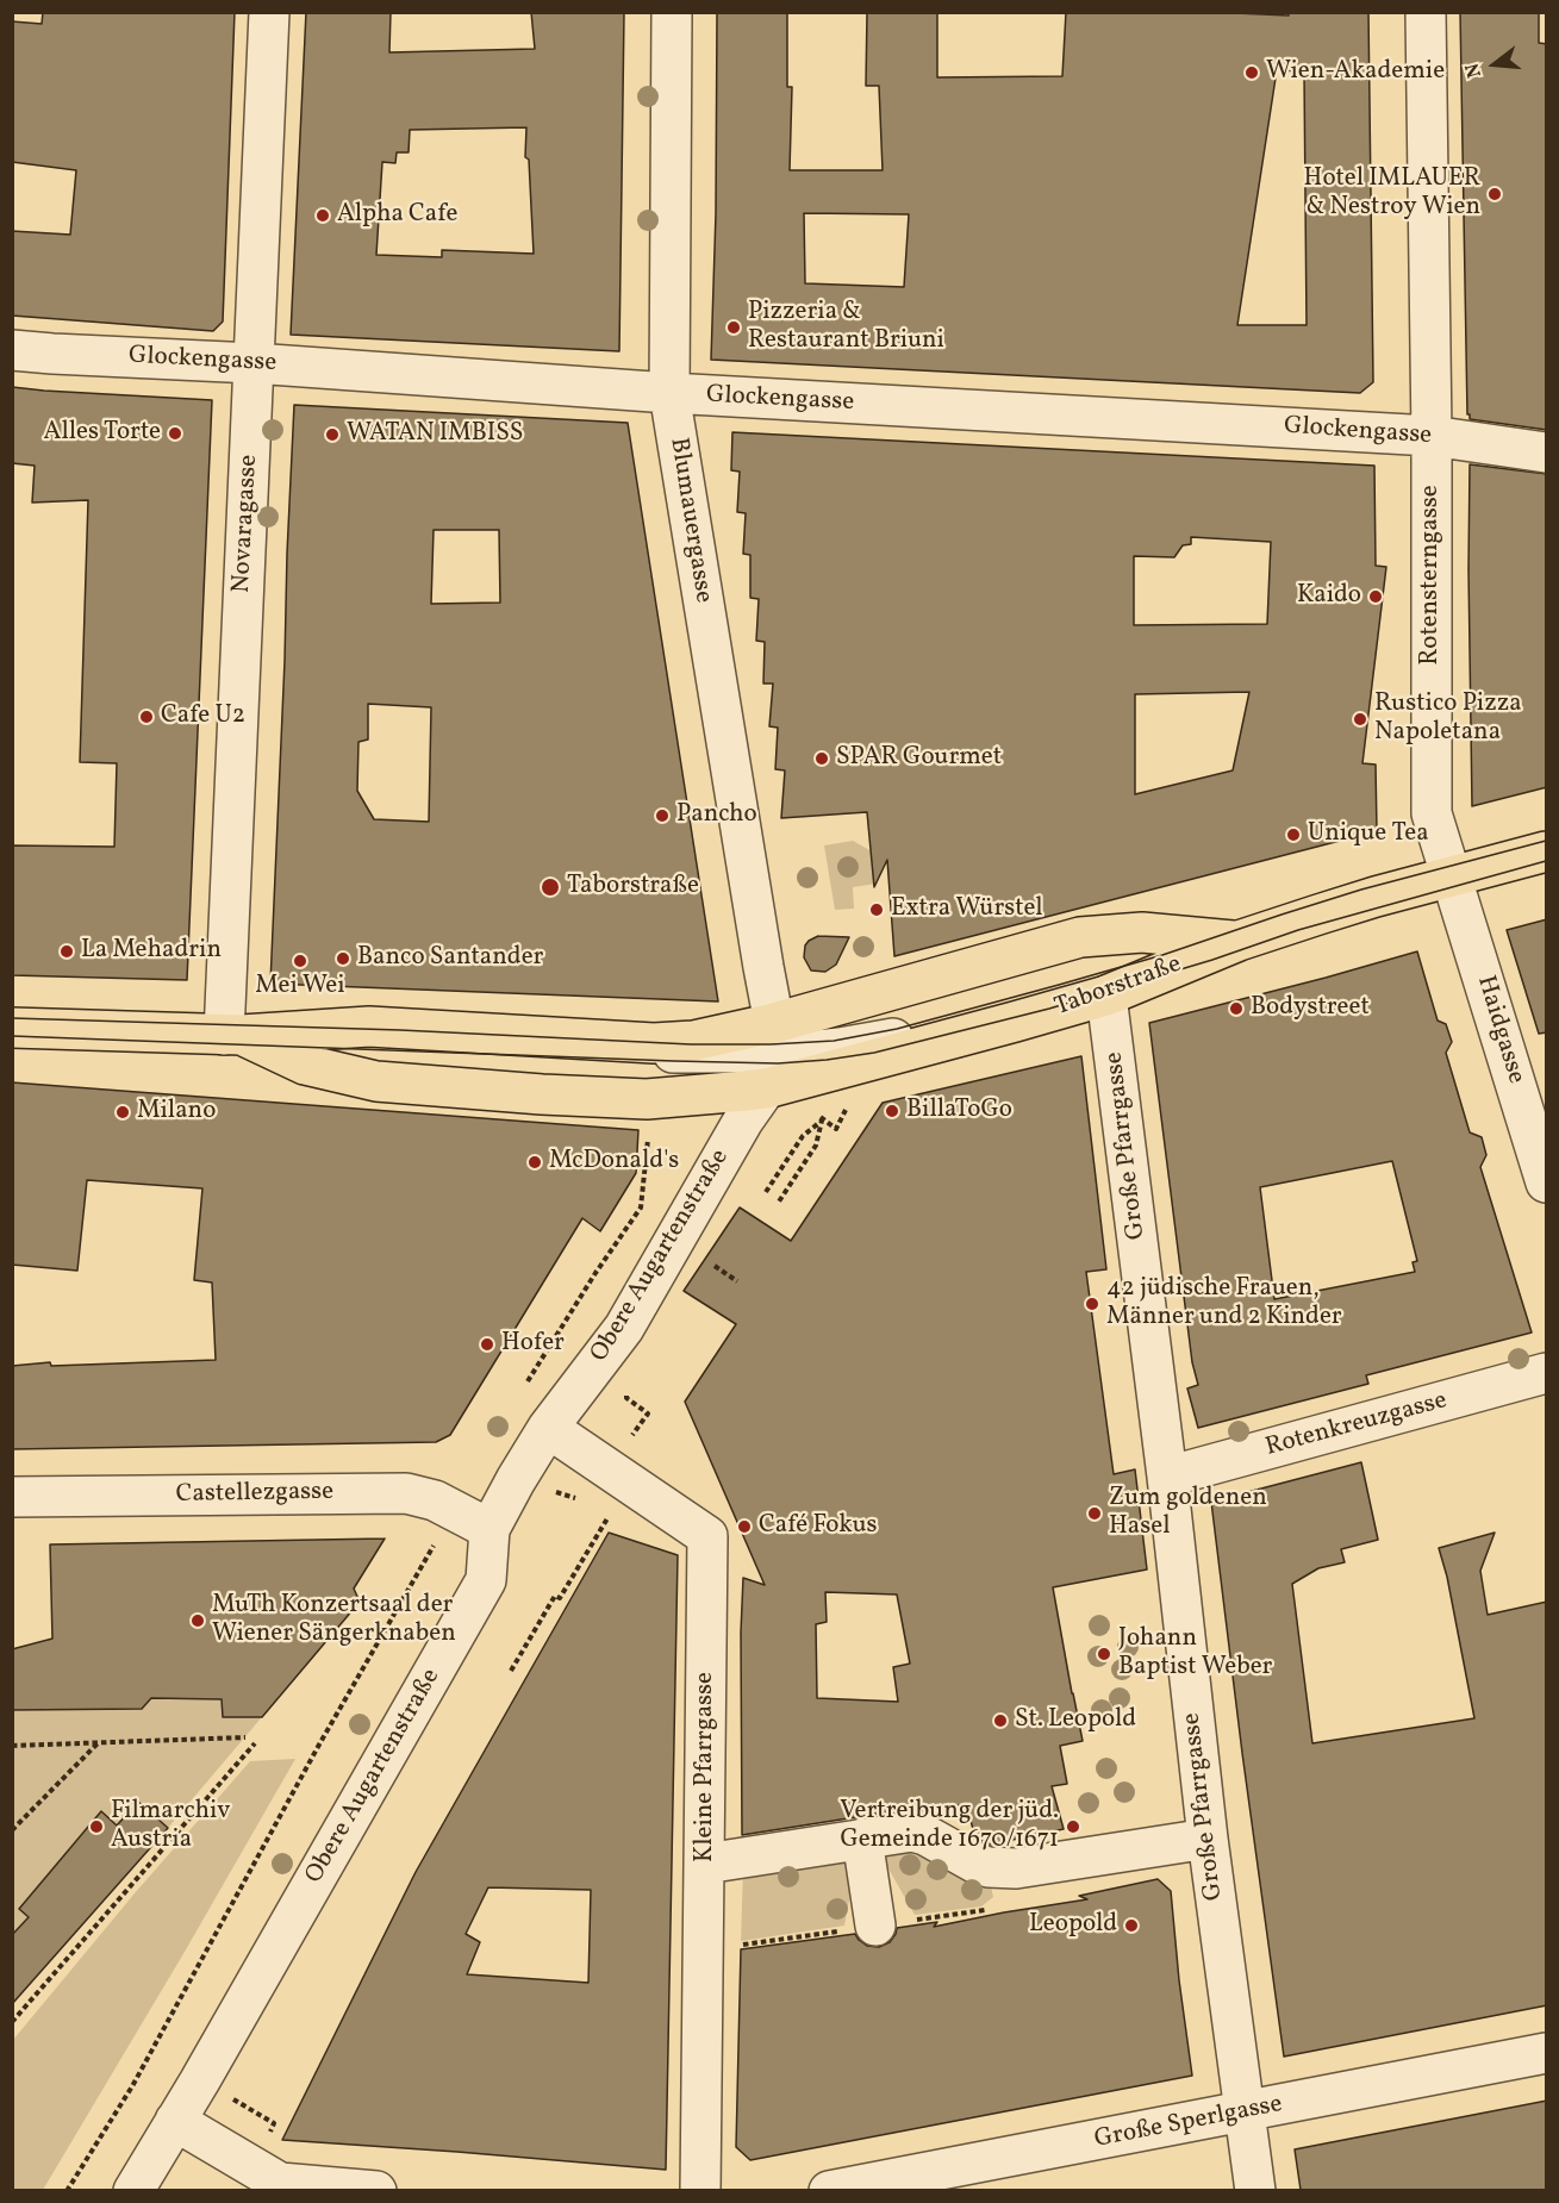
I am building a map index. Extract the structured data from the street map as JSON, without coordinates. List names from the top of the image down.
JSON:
{
  "streets": {
    "main road": ["Taborstraße"],
    "street": [
      "Glockengasse",
      "Blumauergasse",
      "Novaragasse",
      "Rotensterngasse",
      "Haidgasse",
      "Große Pfarrgasse",
      "Obere Augartenstraße",
      "Rotenkreuzgasse",
      "Castellezgasse",
      "Kleine Pfarrgasse",
      "Große Sperlgasse"
    ]
  },
  "crossings": [
    ["Glockengasse", "Blumauergasse"],
    ["Glockengasse", "Novaragasse"],
    ["Glockengasse", "Rotensterngasse"],
    ["Blumauergasse", "Taborstraße"],
    ["Blumauergasse", "Obere Augartenstraße"],
    ["Novaragasse", "Taborstraße"],
    ["Rotensterngasse", "Taborstraße"],
    ["Rotensterngasse", "Haidgasse"],
    ["Taborstraße", "Haidgasse"],
    ["Taborstraße", "Große Pfarrgasse"],
    ["Taborstraße", "Obere Augartenstraße"],
    ["Große Pfarrgasse", "Rotenkreuzgasse"],
    ["Große Pfarrgasse", "Große Sperlgasse"],
    ["Obere Augartenstraße", "Castellezgasse"],
    ["Obere Augartenstraße", "Kleine Pfarrgasse"]
  ],
  "places": [
    "Wien-Akademie",
    "Hotel IMLAUER & Nestroy Wien",
    "Alpha Cafe",
    "Pizzeria & Restaurant Briuni",
    "Alles Torte",
    "WATAN IMBISS",
    "Kaido",
    "Cafe U2",
    "Rustico Pizza Napoletana",
    "SPAR Gourmet",
    "Pancho",
    "Unique Tea",
    "Taborstraße",
    "Extra Würstel",
    "La Mehadrin",
    "Banco Santander",
    "Mei Wei",
    "Bodystreet",
    "BillaToGo",
    "Milano",
    "McDonald's",
    "42 jüdische Frauen, Männer und 2 Kinder",
    "Hofer",
    "Zum goldenen Hasel",
    "Café Fokus",
    "MuTh Konzertsaal der Wiener Sängerknaben",
    "Johann Baptist Weber",
    "St. Leopold",
    "Filmarchiv Austria",
    "Vertreibung der jüd. Gemeinde 1670/1671",
    "Leopold"
  ],
  "north": "left"
}
